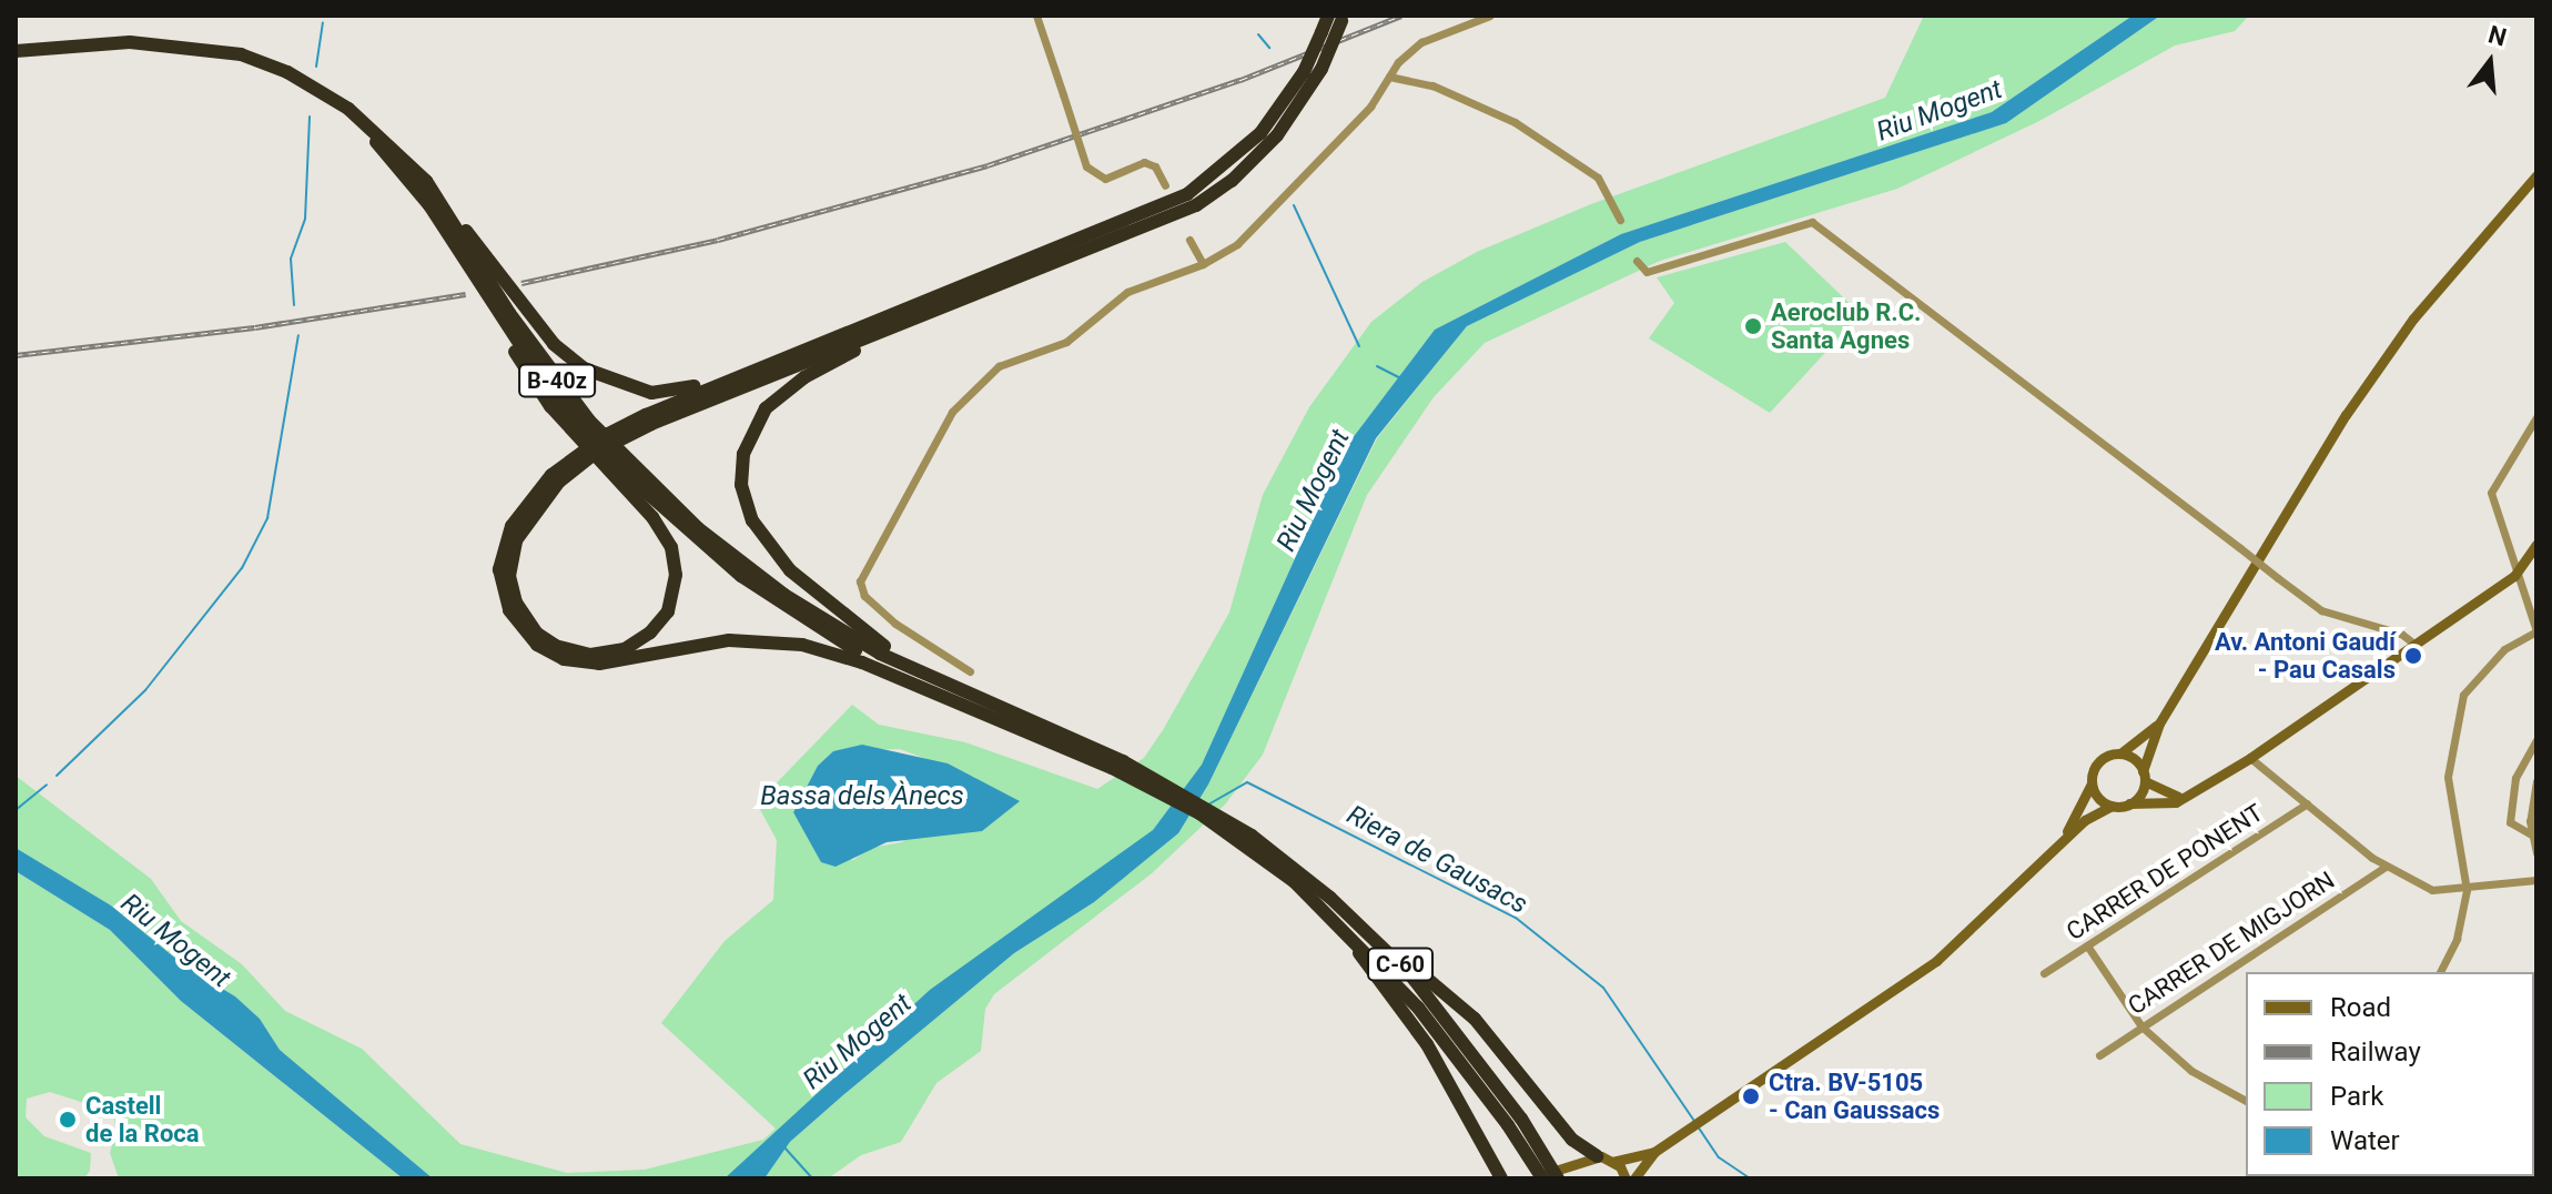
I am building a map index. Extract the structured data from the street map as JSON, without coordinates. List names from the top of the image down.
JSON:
{
  "streets": {
    "highway": ["B-40z", "C-60"],
    "street": ["CARRER DE PONENT", "CARRER DE MIGJORN"]
  },
  "crossings": [
    ["B-40z", "C-60"]
  ],
  "water": ["Riu Mogent", "Bassa dels Ànecs", "Riera de Gausacs"],
  "places": [
    "Aeroclub R.C. Santa Agnes",
    "Av. Antoni Gaudí - Pau Casals",
    "Ctra. BV-5105 - Can Gaussacs",
    "Castell de la Roca"
  ],
  "legend": [
    "Road",
    "Railway",
    "Park",
    "Water"
  ],
  "north": "top"
}
